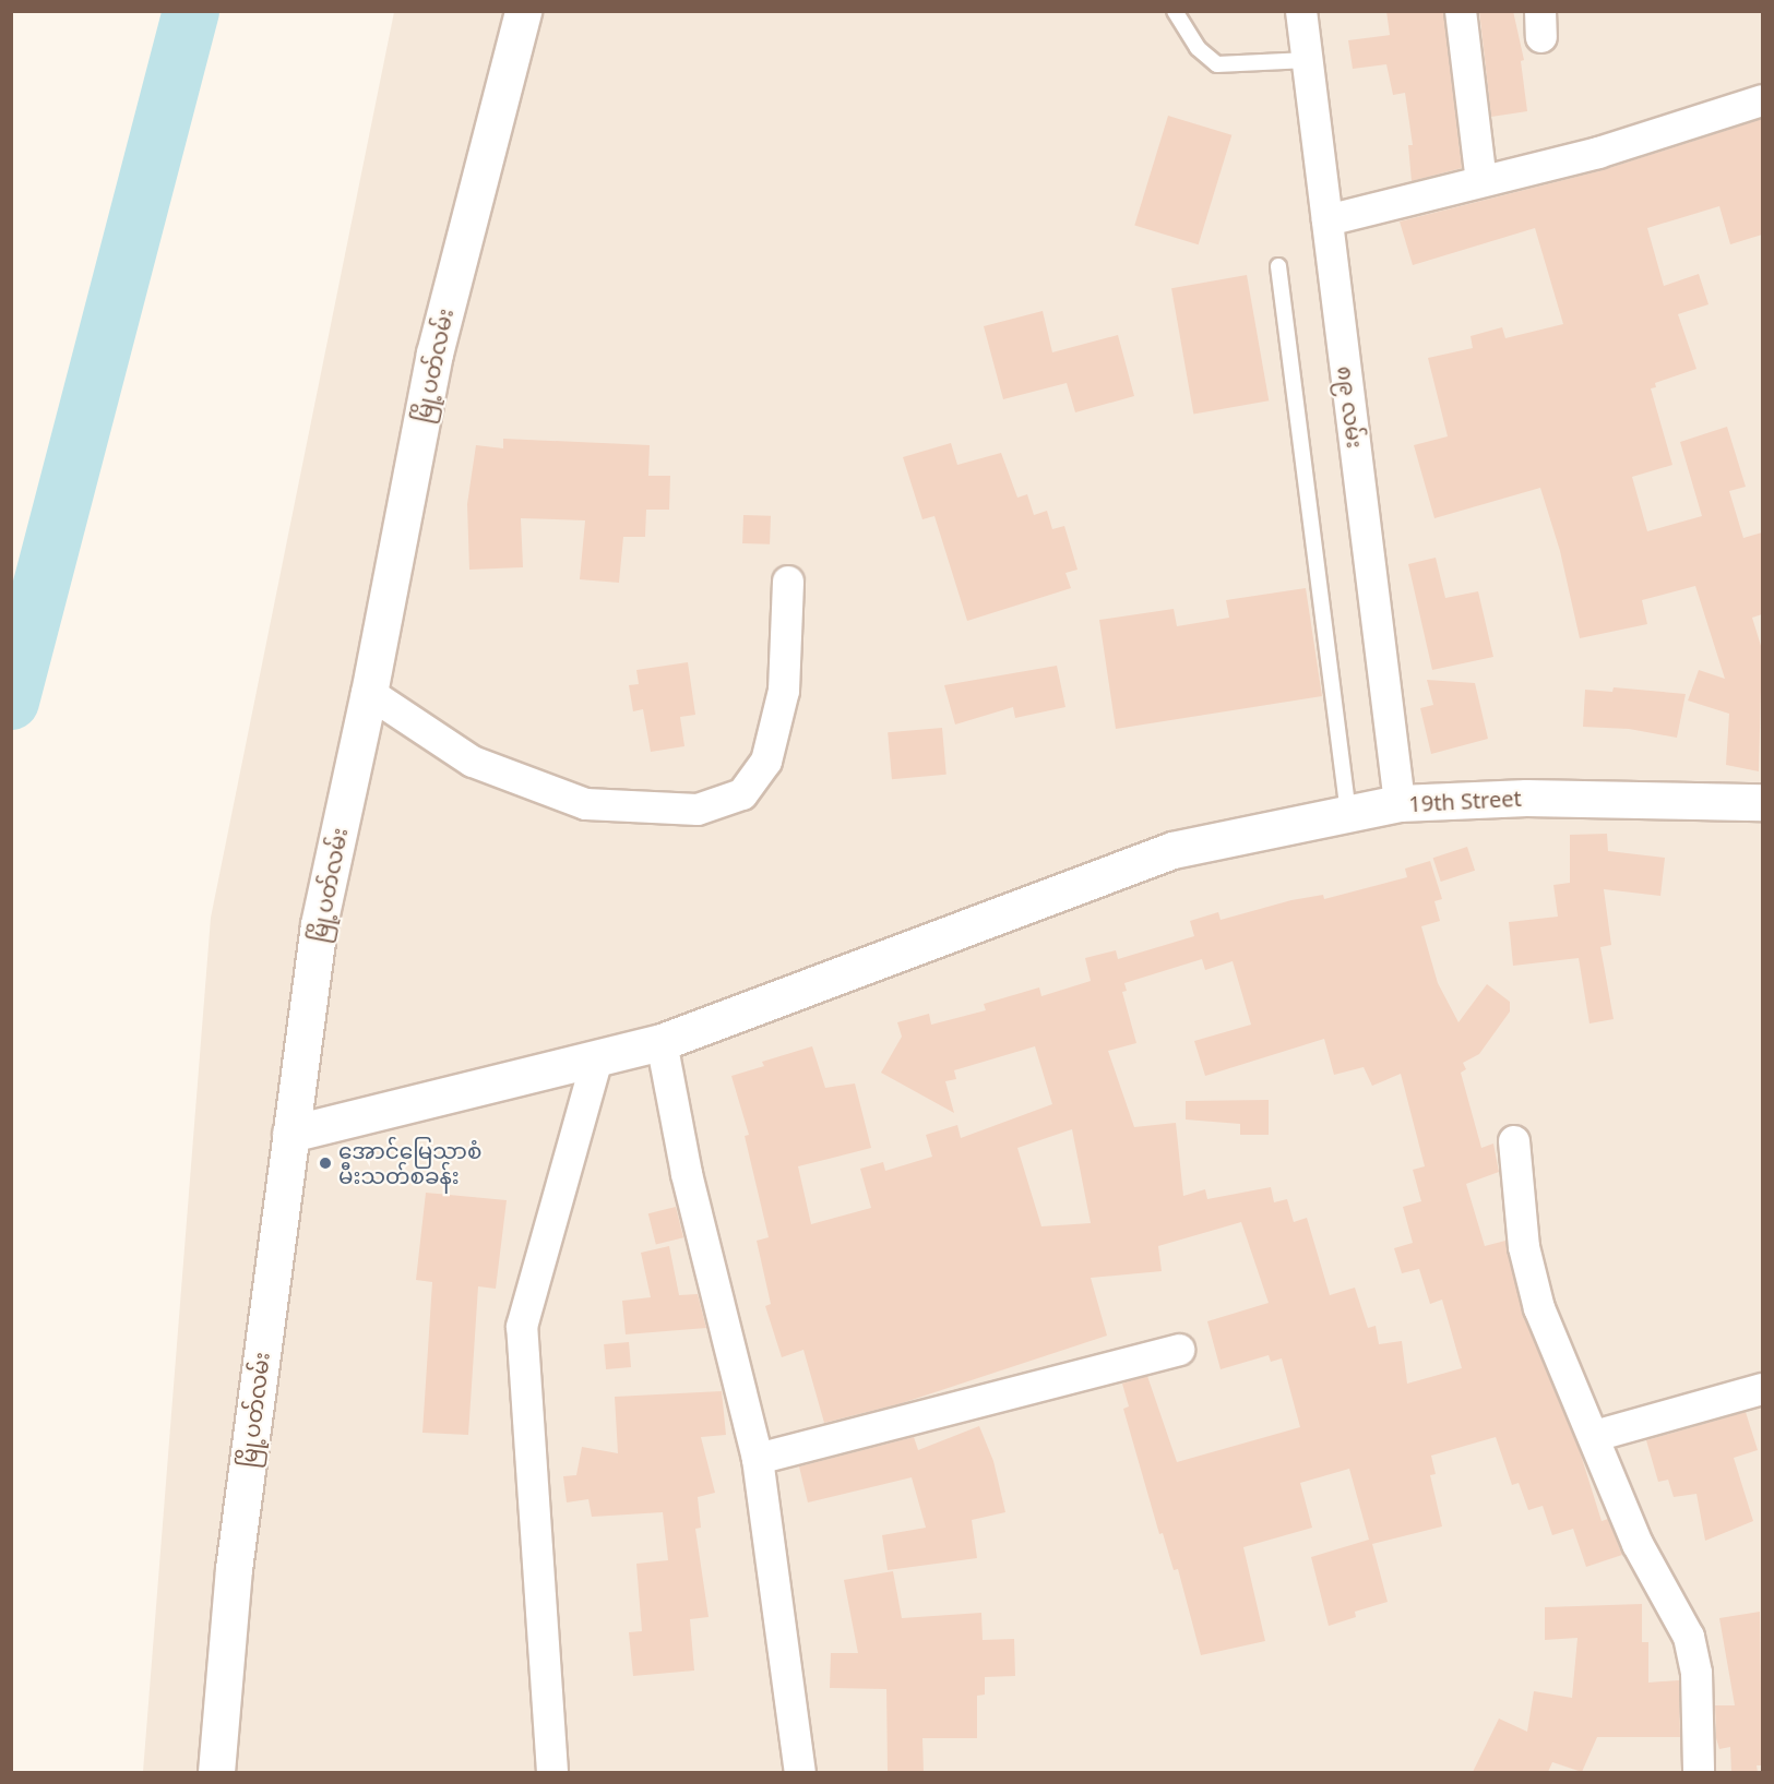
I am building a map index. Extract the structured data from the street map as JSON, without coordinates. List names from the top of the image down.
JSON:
{
  "streets": {
    "main road": ["မြို့ပတ်လမ်း", "19th Street"],
    "street": ["၈၉ လမ်း"]
  },
  "crossings": [
    ["မြို့ပတ်လမ်း", "19th Street"],
    ["၈၉ လမ်း", "19th Street"]
  ],
  "places": ["အောင်မြေသာစံ မီးသတ်စခန်း"]
}
